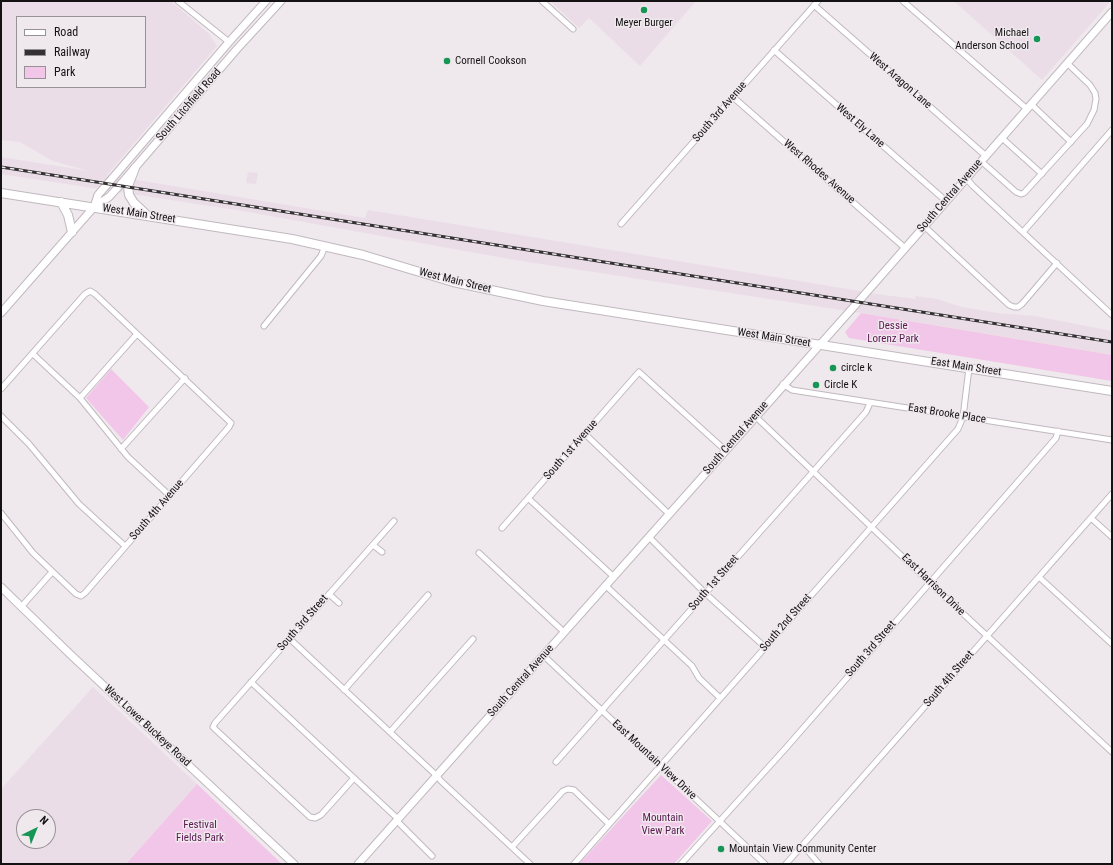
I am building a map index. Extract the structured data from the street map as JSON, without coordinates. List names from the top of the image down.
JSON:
{
  "streets": {
    "main road": ["West Main Street", "East Main Street"],
    "street": [
      "West Aragon Lane",
      "South Litchfield Road",
      "South 3rd Avenue",
      "West Ely Lane",
      "West Rhodes Avenue",
      "South Central Avenue",
      "East Brooke Place",
      "South 1st Avenue",
      "South 4th Avenue",
      "South 1st Street",
      "East Harrison Drive",
      "South 3rd Street",
      "South 2nd Street",
      "South 4th Street",
      "West Lower Buckeye Road",
      "East Mountain View Drive"
    ]
  },
  "crossings": [
    ["West Aragon Lane", "South 3rd Avenue"],
    ["West Aragon Lane", "South Central Avenue"],
    ["South Litchfield Road", "West Main Street"],
    ["South 3rd Avenue", "West Ely Lane"],
    ["South 3rd Avenue", "West Rhodes Avenue"],
    ["West Ely Lane", "South Central Avenue"],
    ["West Rhodes Avenue", "South Central Avenue"],
    ["South Central Avenue", "West Main Street"],
    ["South Central Avenue", "East Main Street"],
    ["South Central Avenue", "East Brooke Place"],
    ["South Central Avenue", "South 1st Avenue"],
    ["South Central Avenue", "East Harrison Drive"],
    ["South Central Avenue", "East Mountain View Drive"],
    ["West Main Street", "East Main Street"],
    ["East Main Street", "South 2nd Street"],
    ["East Brooke Place", "South 1st Street"],
    ["East Brooke Place", "South 3rd Street"],
    ["East Brooke Place", "South 2nd Street"],
    ["South 1st Street", "East Harrison Drive"],
    ["South 1st Street", "East Mountain View Drive"],
    ["East Harrison Drive", "South 3rd Street"],
    ["East Harrison Drive", "South 2nd Street"],
    ["East Harrison Drive", "South 4th Street"],
    ["South 3rd Street", "East Mountain View Drive"],
    ["South 2nd Street", "East Mountain View Drive"]
  ],
  "parks": ["Dessie Lorenz Park", "Mountain View Park", "Festival Fields Park"],
  "places": [
    "Meyer Burger",
    "Michael Anderson School",
    "Cornell Cookson",
    "circle k",
    "Circle K",
    "Mountain View Community Center"
  ],
  "legend": ["Road", "Railway", "Park"],
  "north": "top right"
}
